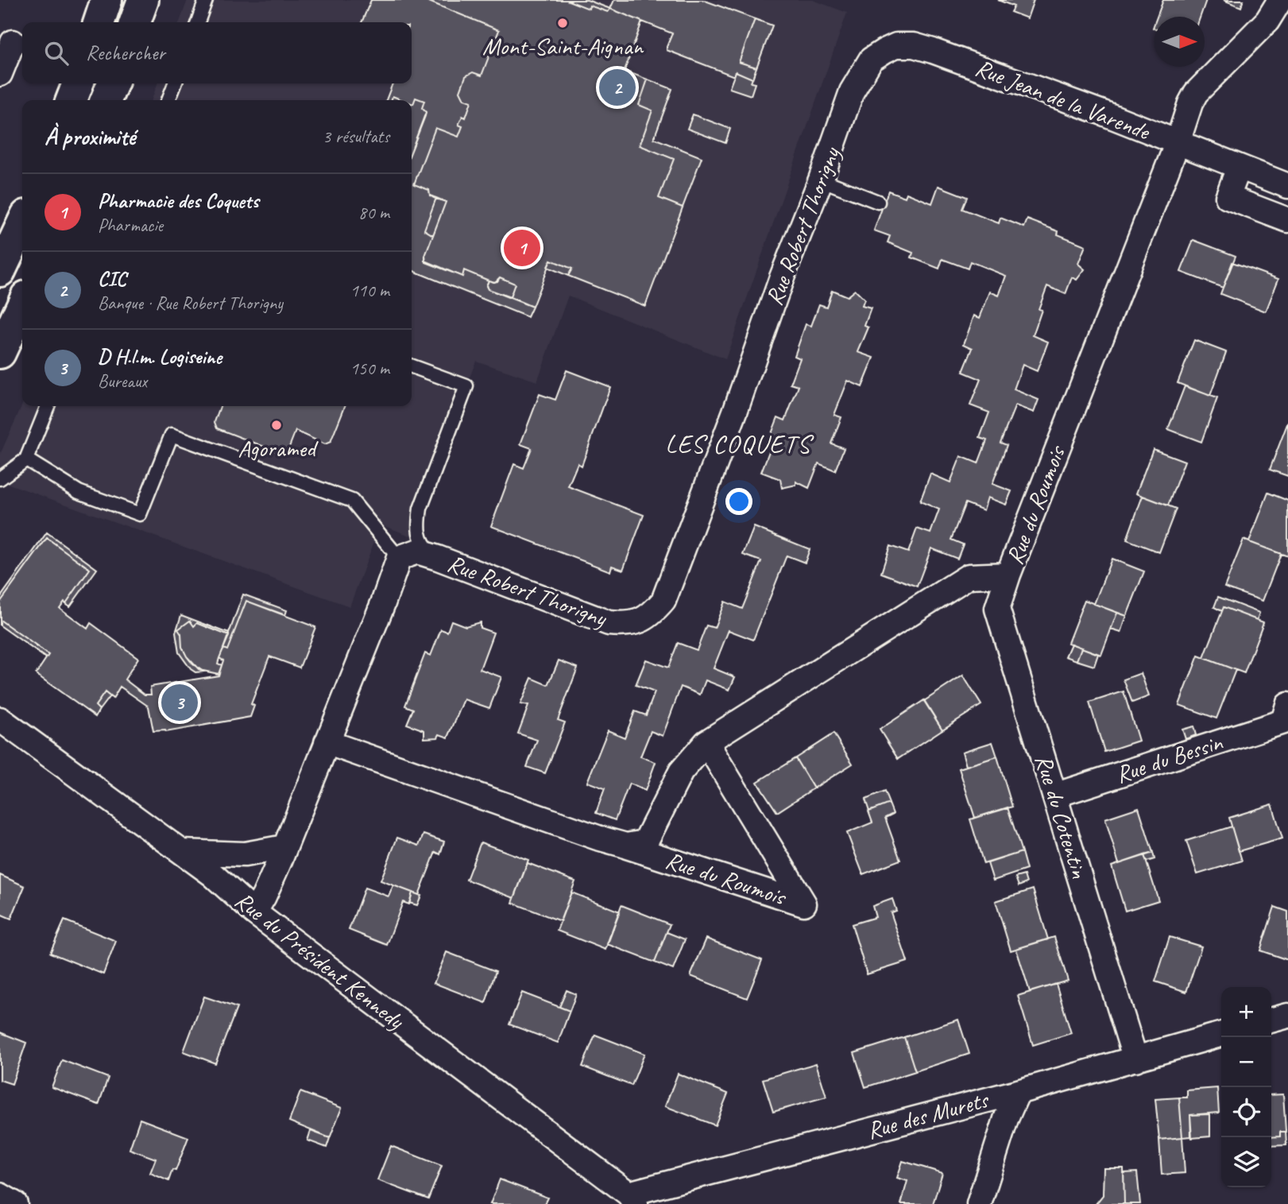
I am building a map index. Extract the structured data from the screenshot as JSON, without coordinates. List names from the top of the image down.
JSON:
{
  "streets": {
    "street": [
      "Rue Jean de la Varende",
      "Rue Robert Thorigny",
      "Rue du Roumois",
      "Rue du Bessin",
      "Rue du Cotentin",
      "Rue du Président Kennedy",
      "Rue des Murets"
    ]
  },
  "crossings": [
    ["Rue Jean de la Varende", "Rue Robert Thorigny"],
    ["Rue Jean de la Varende", "Rue du Roumois"],
    ["Rue du Roumois", "Rue du Cotentin"],
    ["Rue du Bessin", "Rue du Cotentin"],
    ["Rue du Cotentin", "Rue des Murets"],
    ["Rue du Président Kennedy", "Rue des Murets"]
  ],
  "districts": ["LES COQUETS"],
  "places": ["Mont-Saint-Aignan", "Agoramed"],
  "north": "right",
  "page": {
    "search": "Rechercher",
    "pins": ["2", "1", "3"],
    "heading": ["À proximité", "3 résultats"],
    "list": [
      {
        "mark": "1",
        "name": "Pharmacie des Coquets",
        "note": "Pharmacie",
        "value": "80 m"
      },
      {
        "mark": "2",
        "name": "CIC",
        "note": "Banque · Rue Robert Thorigny",
        "value": "110 m"
      },
      {
        "mark": "3",
        "name": "D H.l.m. Logiseine",
        "note": "Bureaux",
        "value": "150 m"
      }
    ],
    "map_buttons": ["+", "−"]
  }
}
